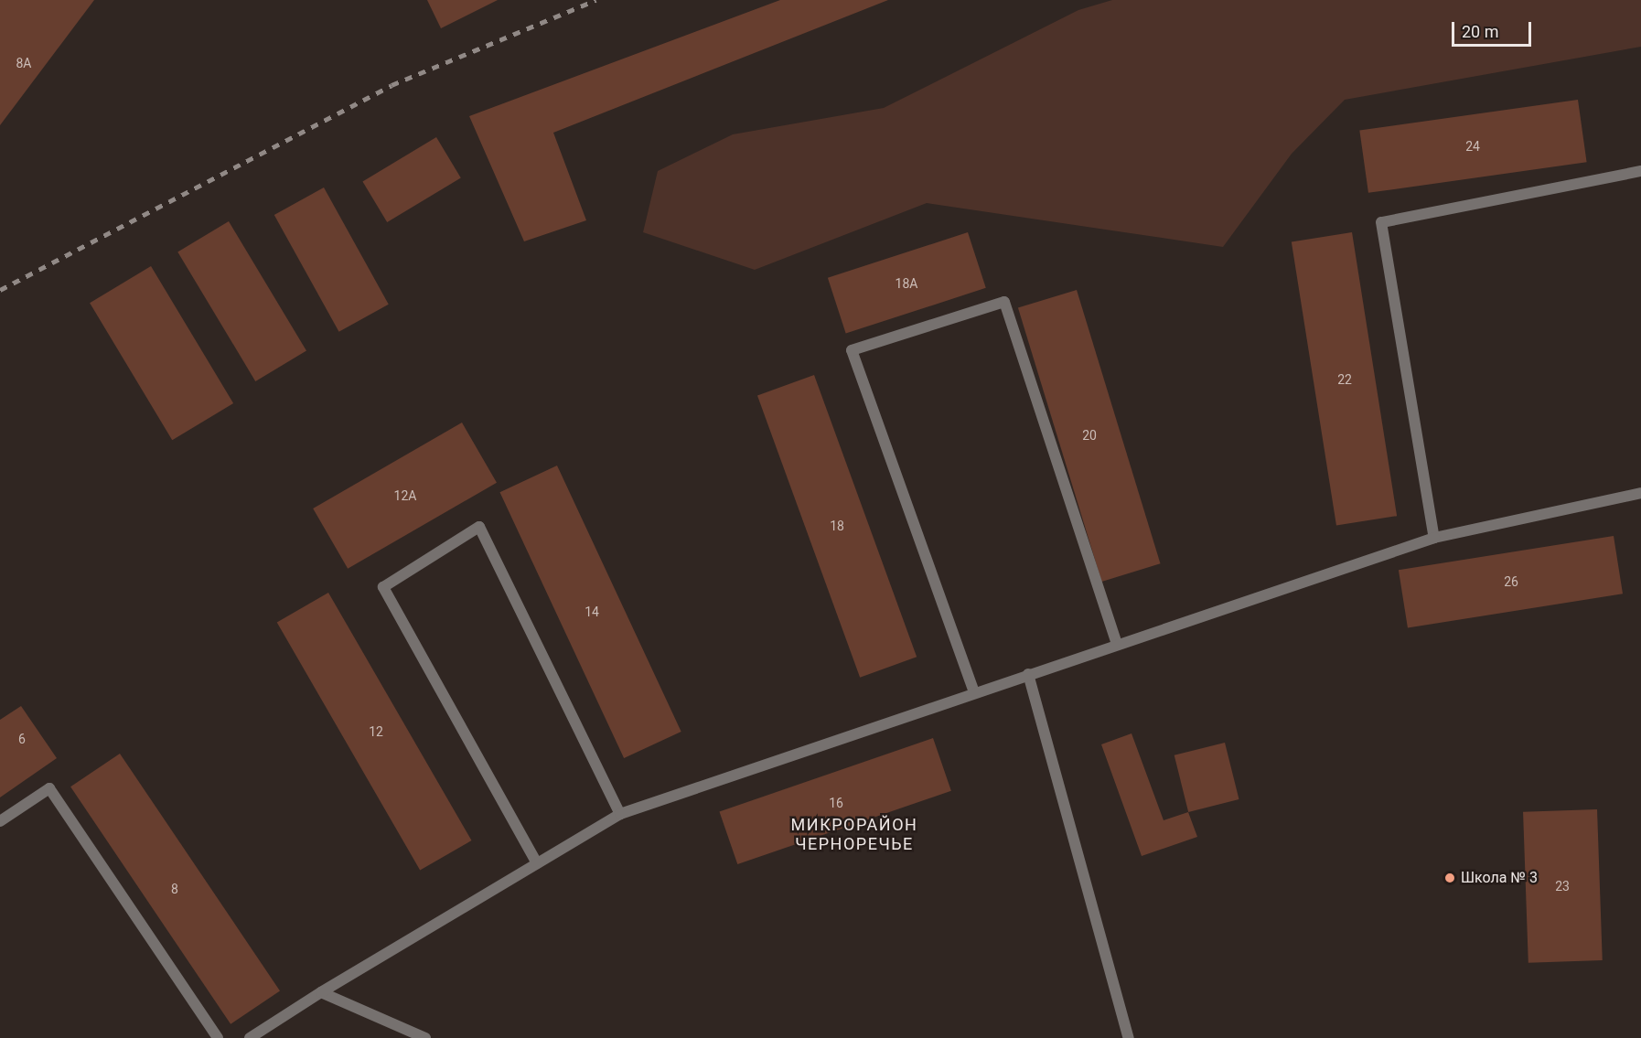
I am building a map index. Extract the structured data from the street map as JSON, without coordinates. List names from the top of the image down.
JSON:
{
  "districts": ["МИКРОРАЙОН ЧЕРНОРЕЧЬЕ"],
  "places": ["Школа № 3"],
  "house_numbers": [
    "8А",
    "24",
    "18А",
    "22",
    "20",
    "12А",
    "18",
    "26",
    "14",
    "12",
    "6",
    "16",
    "23",
    "8"
  ],
  "scale_bar": "20 m"
}
